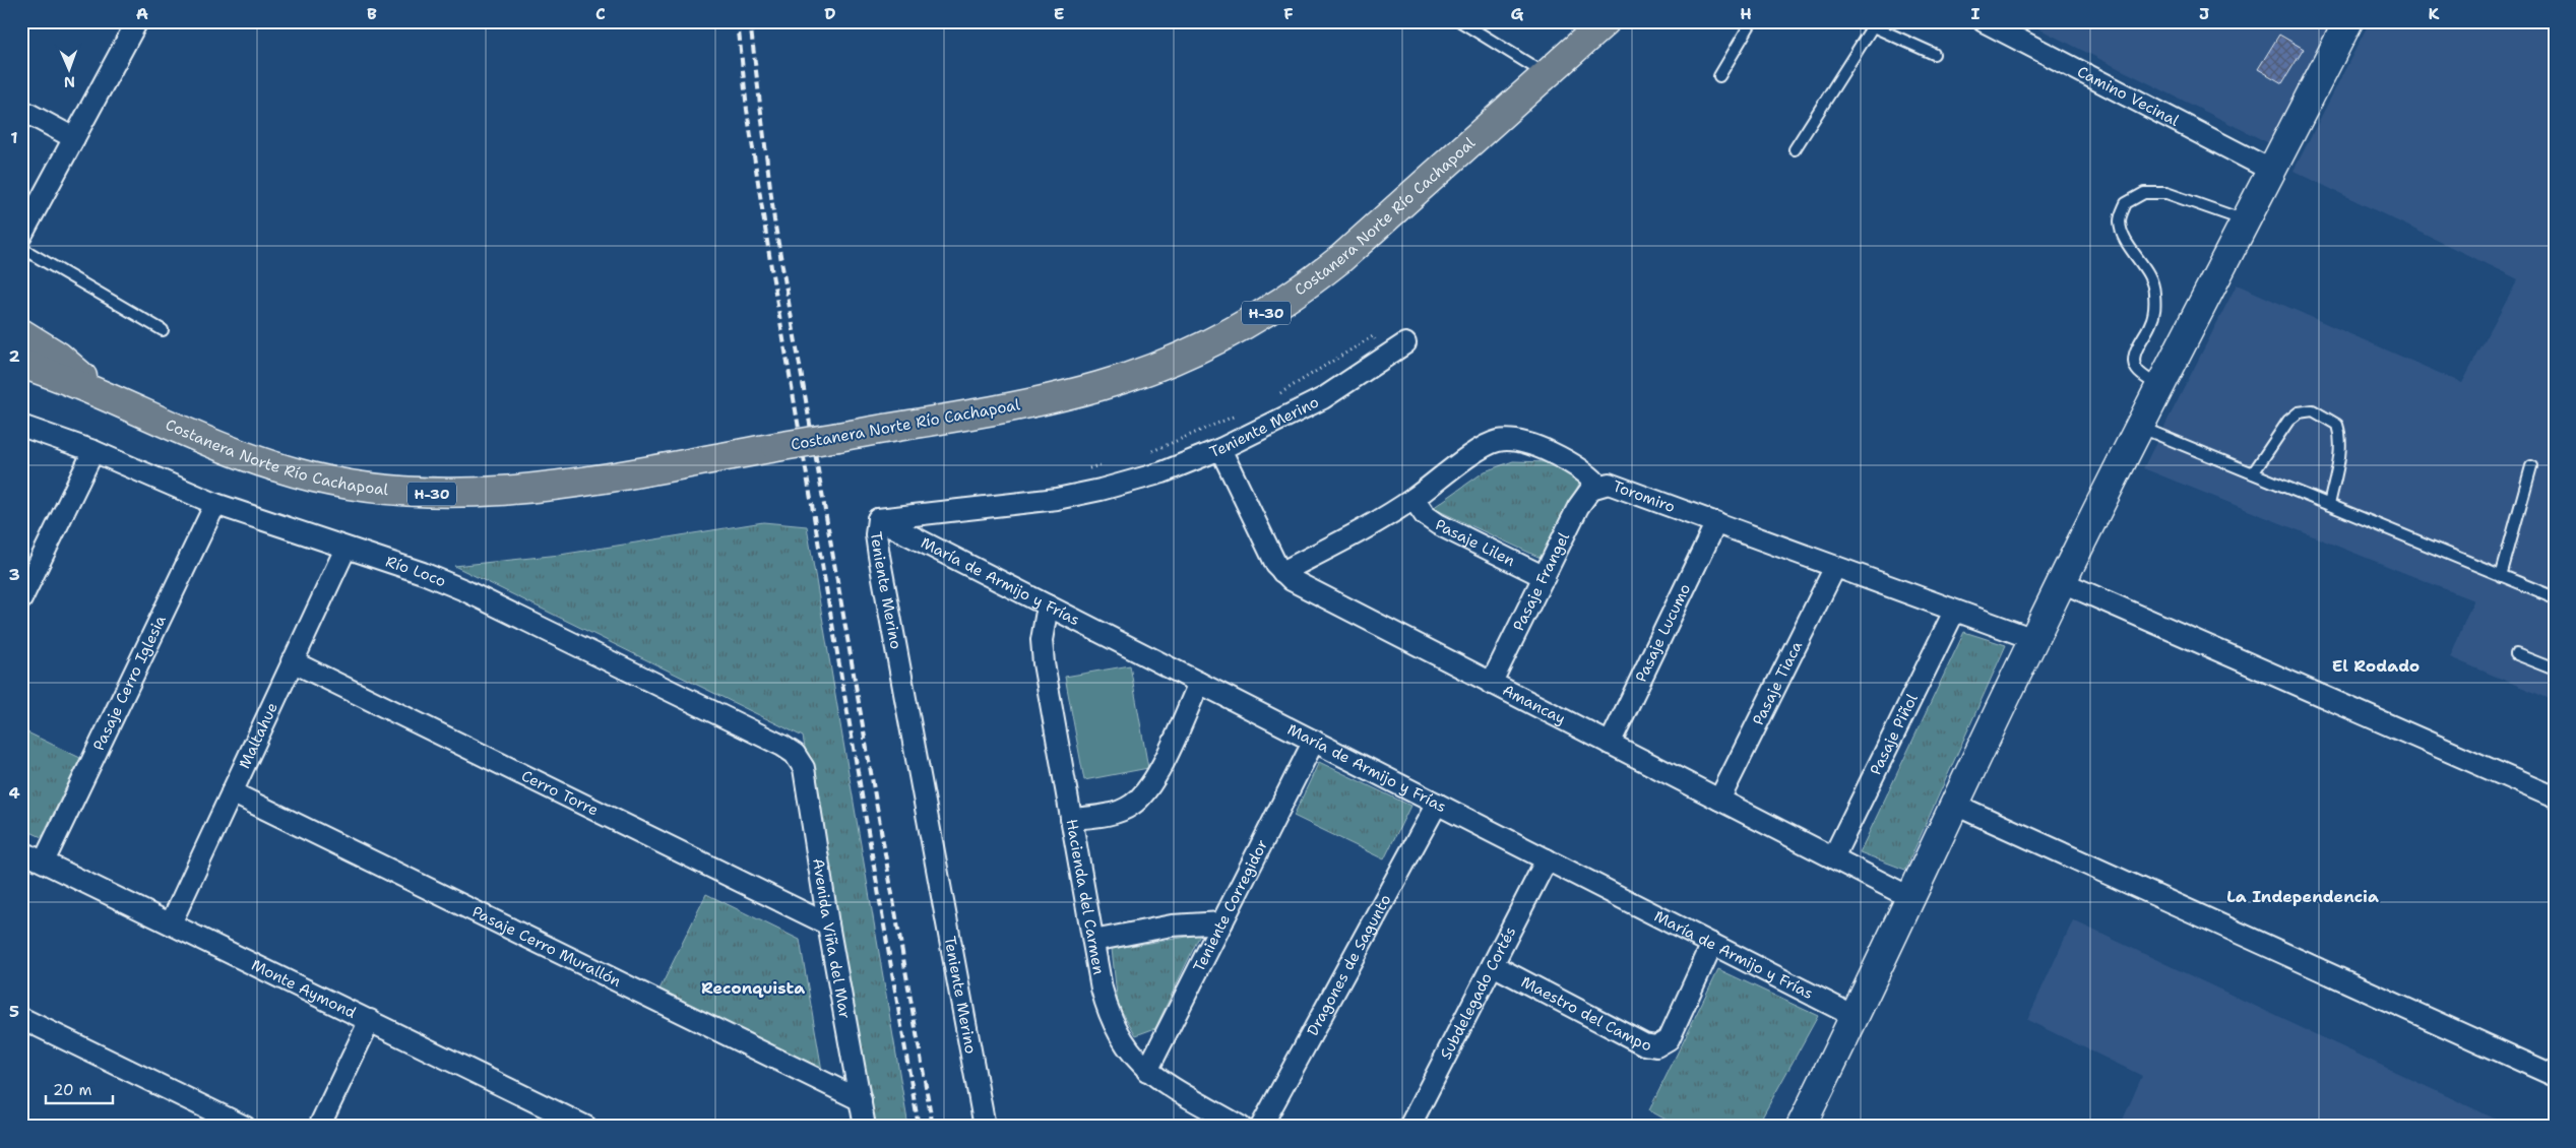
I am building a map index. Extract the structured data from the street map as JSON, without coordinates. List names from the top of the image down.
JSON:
{
  "streets": {
    "main road": ["Costanera Norte Río Cachapoal", "H-30"],
    "street": [
      "Camino Vecinal",
      "Teniente Merino",
      "Toromiro",
      "Pasaje Lilen",
      "Río Loco",
      "María de Armijo y Frías",
      "Pasaje Frangel",
      "Pasaje Lucumo",
      "Pasaje Cerro Iglesia",
      "Pasaje Tiaca",
      "Amancay",
      "Pasaje Piñol",
      "Maltahue",
      "Cerro Torre",
      "Hacienda del Carmen",
      "Teniente Corregidor",
      "Avenida Viña del Mar",
      "Pasaje Cerro Murallón",
      "Dragones de Sagunto",
      "Monte Aymond",
      "Subdelegado Cortés",
      "Maestro del Campo"
    ]
  },
  "crossings": [
    ["Teniente Merino", "María de Armijo y Frías"],
    ["Teniente Merino", "Amancay"],
    ["Toromiro", "Pasaje Lilen"],
    ["Toromiro", "Pasaje Frangel"],
    ["Toromiro", "Pasaje Lucumo"],
    ["Toromiro", "Pasaje Tiaca"],
    ["Toromiro", "Amancay"],
    ["Toromiro", "Pasaje Piñol"],
    ["Pasaje Lilen", "Pasaje Frangel"],
    ["Río Loco", "Pasaje Cerro Iglesia"],
    ["Río Loco", "Maltahue"],
    ["Río Loco", "Avenida Viña del Mar"],
    ["María de Armijo y Frías", "Hacienda del Carmen"],
    ["María de Armijo y Frías", "Teniente Corregidor"],
    ["María de Armijo y Frías", "Dragones de Sagunto"],
    ["María de Armijo y Frías", "Subdelegado Cortés"],
    ["María de Armijo y Frías", "Maestro del Campo"],
    ["Pasaje Frangel", "Amancay"],
    ["Pasaje Lucumo", "Amancay"],
    ["Pasaje Cerro Iglesia", "Monte Aymond"],
    ["Pasaje Tiaca", "Amancay"],
    ["Amancay", "Pasaje Piñol"],
    ["Maltahue", "Cerro Torre"],
    ["Maltahue", "Pasaje Cerro Murallón"],
    ["Maltahue", "Monte Aymond"],
    ["Cerro Torre", "Avenida Viña del Mar"],
    ["Hacienda del Carmen", "Teniente Corregidor"],
    ["Avenida Viña del Mar", "Pasaje Cerro Murallón"],
    ["Subdelegado Cortés", "Maestro del Campo"]
  ],
  "districts": ["El Rodado", "La Independencia", "Reconquista"],
  "scale_bar": "20 m",
  "north": "bottom",
  "grid": {
    "columns": [
      "A",
      "B",
      "C",
      "D",
      "E",
      "F",
      "G",
      "H",
      "I",
      "J",
      "K"
    ],
    "rows": [
      "1",
      "2",
      "3",
      "4",
      "5"
    ]
  }
}
